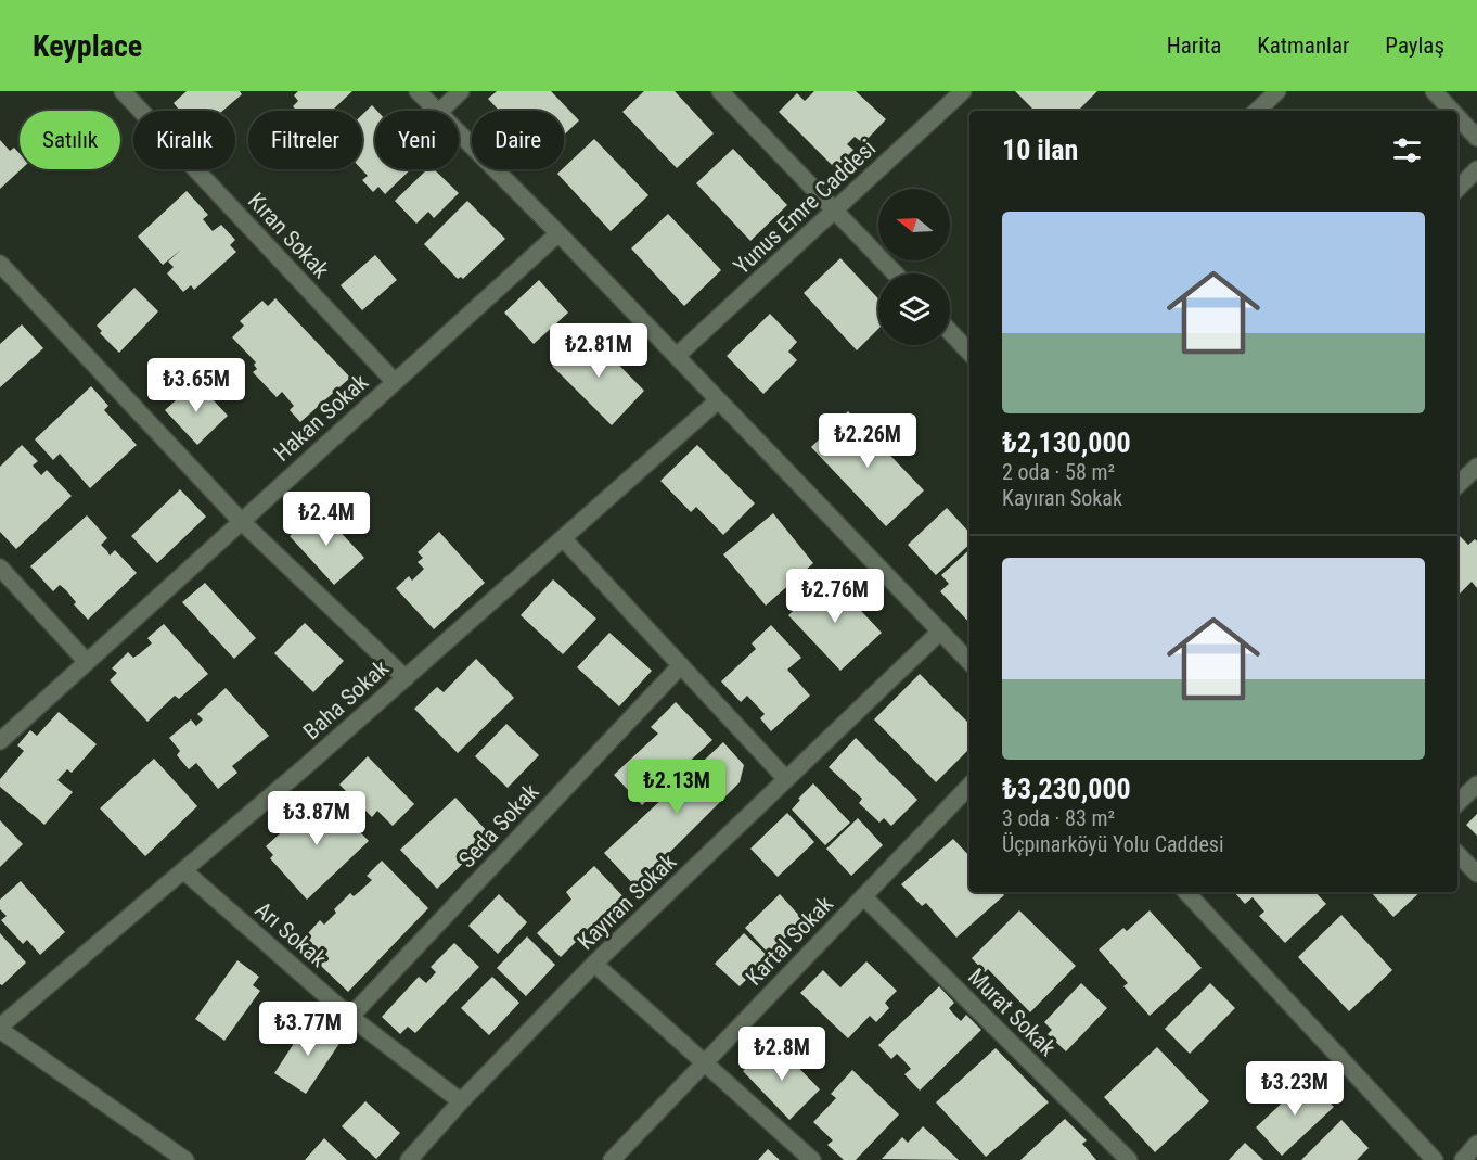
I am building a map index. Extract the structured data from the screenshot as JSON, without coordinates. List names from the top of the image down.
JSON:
{
  "streets": {
    "street": [
      "Yunus Emre Caddesi",
      "Kıran Sokak",
      "Hakan Sokak",
      "Baha Sokak",
      "Seda Sokak",
      "Kayıran Sokak",
      "Arı Sokak",
      "Kartal Sokak",
      "Murat Sokak"
    ]
  },
  "crossings": [
    ["Kıran Sokak", "Hakan Sokak"],
    ["Baha Sokak", "Arı Sokak"],
    ["Seda Sokak", "Arı Sokak"],
    ["Kayıran Sokak", "Arı Sokak"],
    ["Kartal Sokak", "Murat Sokak"]
  ],
  "north": "left",
  "page": {
    "header": "Keyplace",
    "nav": ["Harita", "Katmanlar", "Paylaş"],
    "chip": [
      "Satılık",
      "Kiralık",
      "Filtreler",
      "Yeni",
      "Daire"
    ],
    "heading": "10 ilan",
    "list": [
      {
        "name": "₺2,130,000",
        "note": "2 oda · 58 m² · Kayıran Sokak"
      },
      {
        "name": "₺3,230,000",
        "note": "3 oda · 83 m² · Üçpınarköyü Yolu Caddesi"
      }
    ],
    "price": [
      "₺2.81M",
      "₺3.65M",
      "₺2.26M",
      "₺2.4M",
      "₺2.76M",
      "₺2.13M",
      "₺3.87M",
      "₺3.77M",
      "₺2.8M",
      "₺3.23M"
    ]
  }
}
